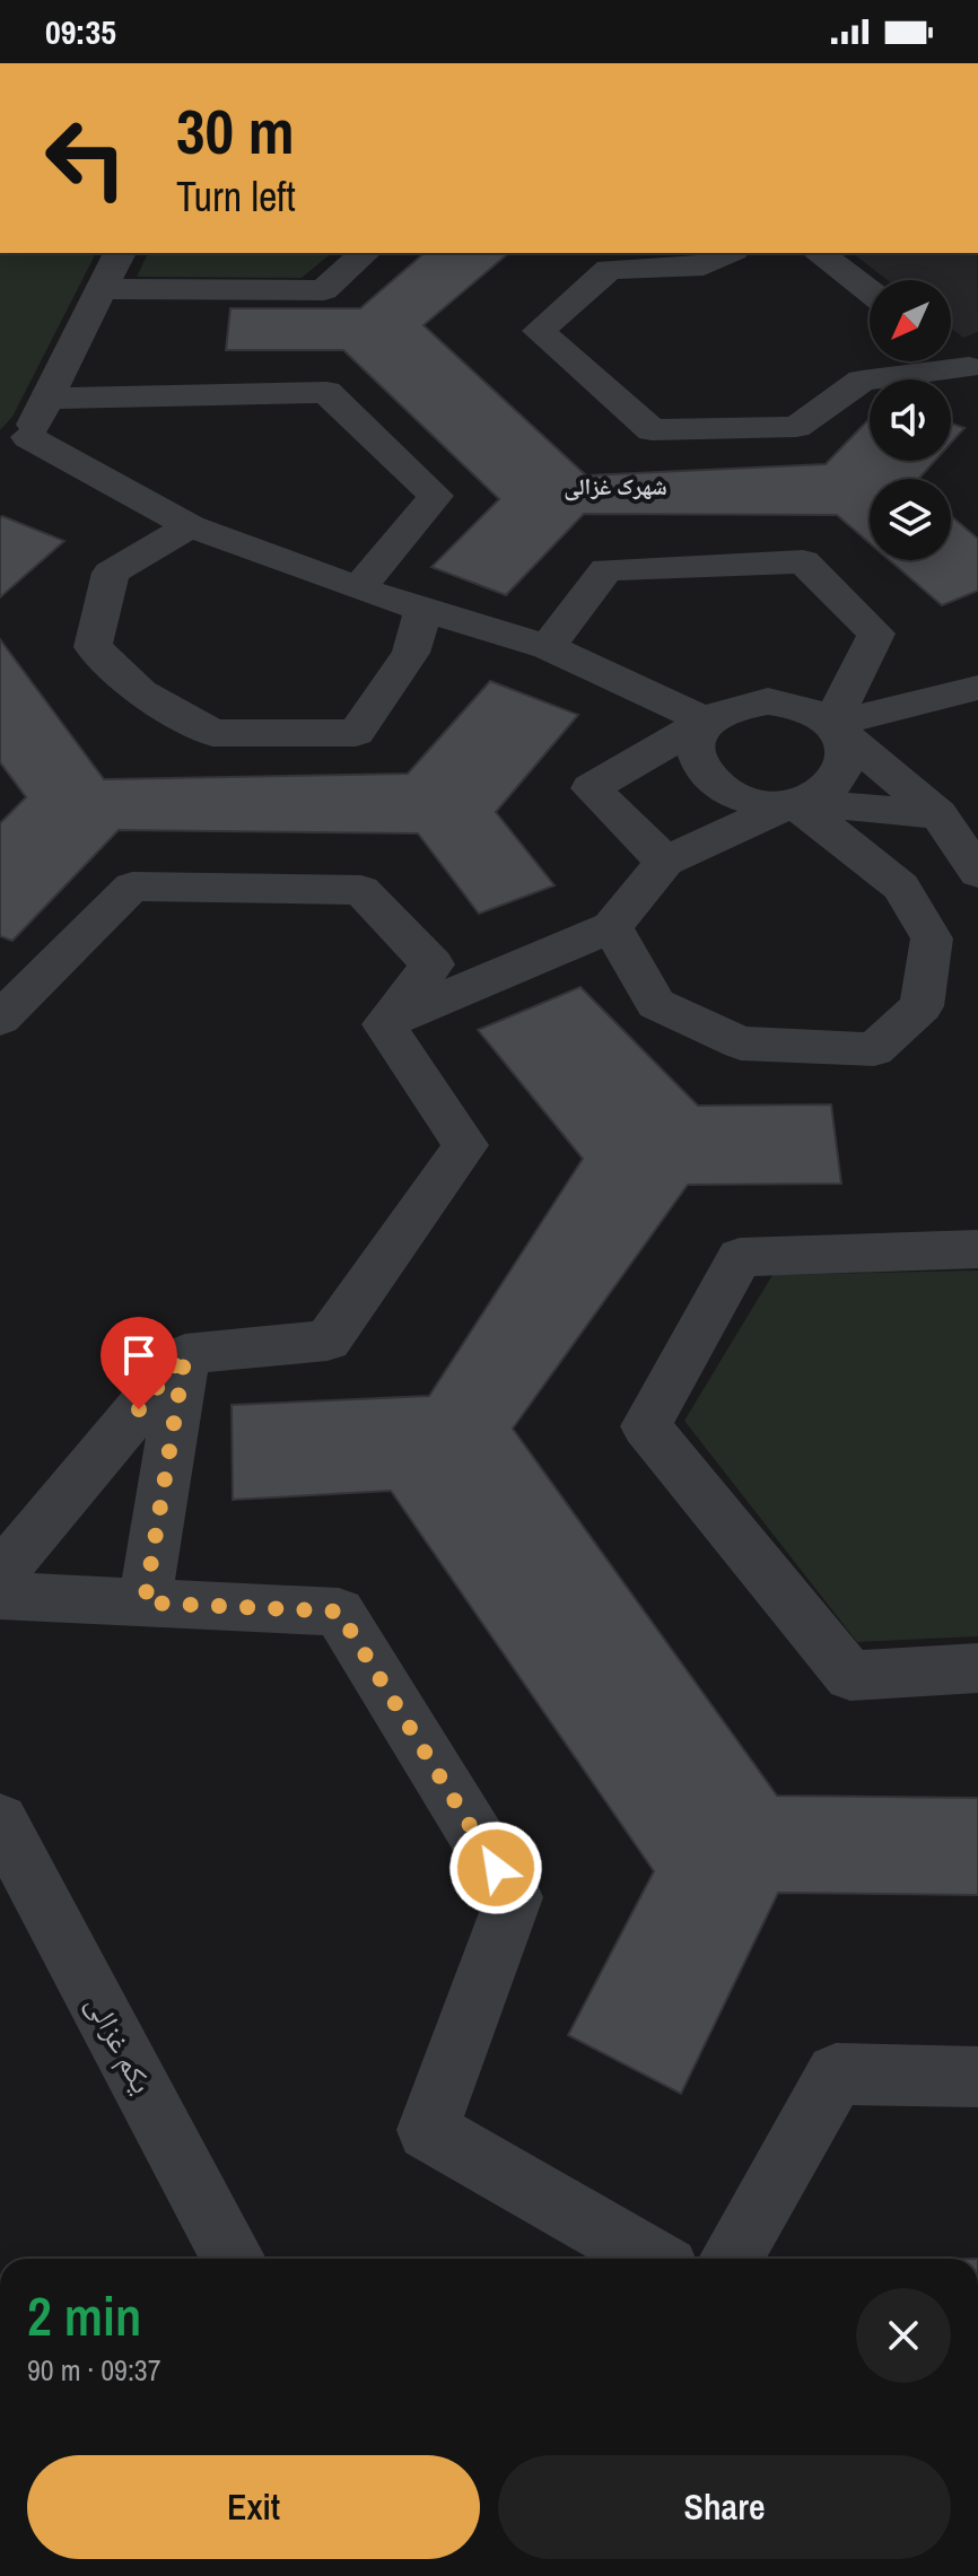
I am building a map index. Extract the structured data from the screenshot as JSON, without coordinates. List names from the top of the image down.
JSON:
{
  "streets": {
    "street": ["یکم غزالی"]
  },
  "districts": ["شهرک غزالی"],
  "north": "bottom left",
  "page": {
    "status": "09:35",
    "turn": ["30 m", "Turn left"],
    "heading": ["2 min", "90 m · 09:37"],
    "buttons": ["Exit", "Share"]
  }
}
